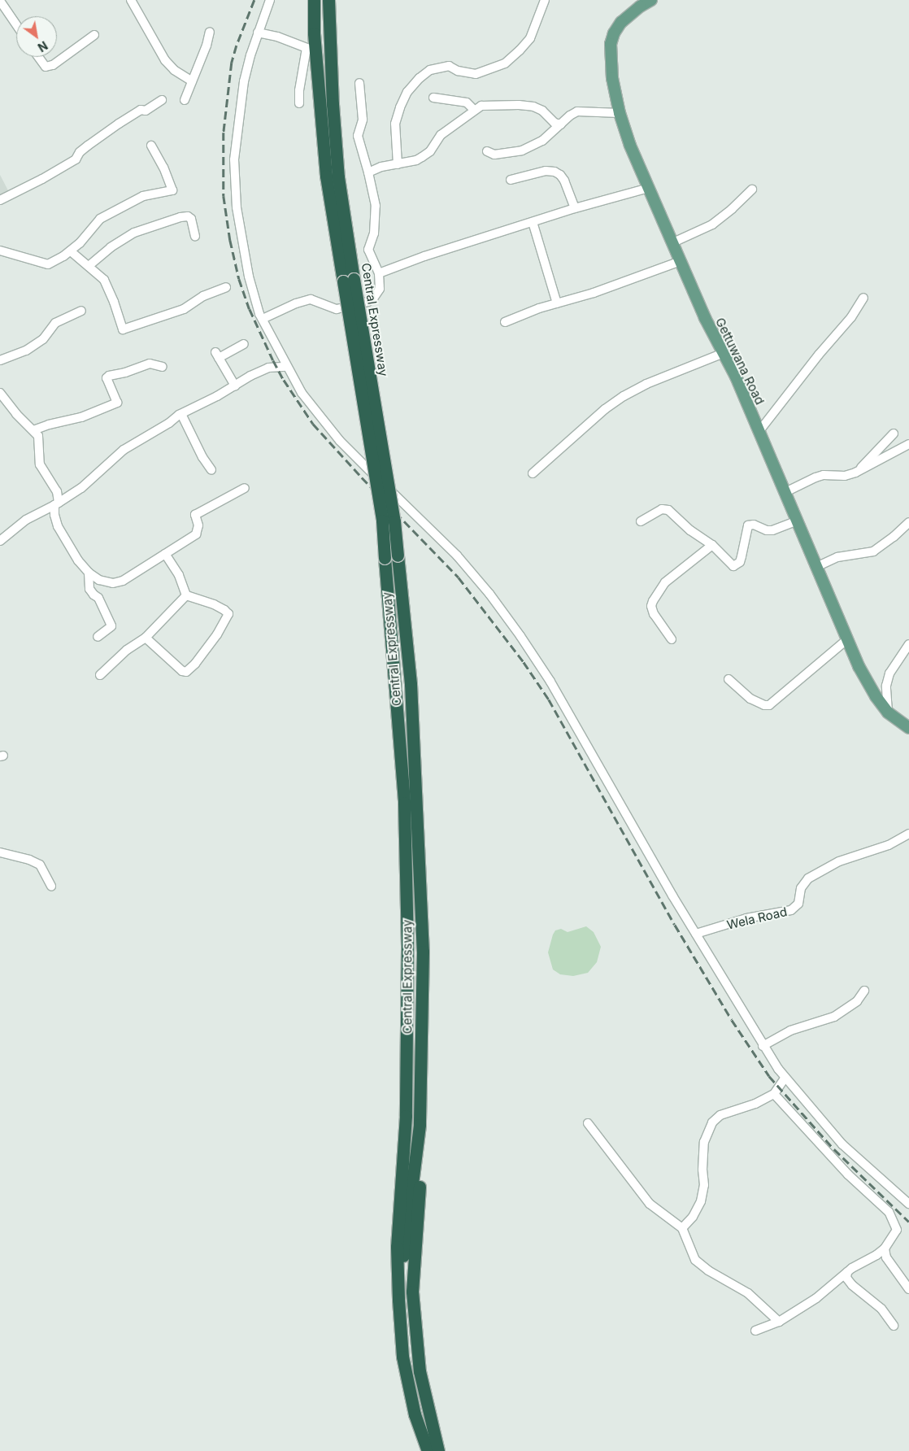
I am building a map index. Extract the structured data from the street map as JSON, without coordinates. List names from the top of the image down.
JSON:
{
  "streets": {
    "highway": ["Central Expressway"],
    "main road": ["Gettuwana Road"],
    "street": ["Wela Road"]
  },
  "north": "bottom right"
}
